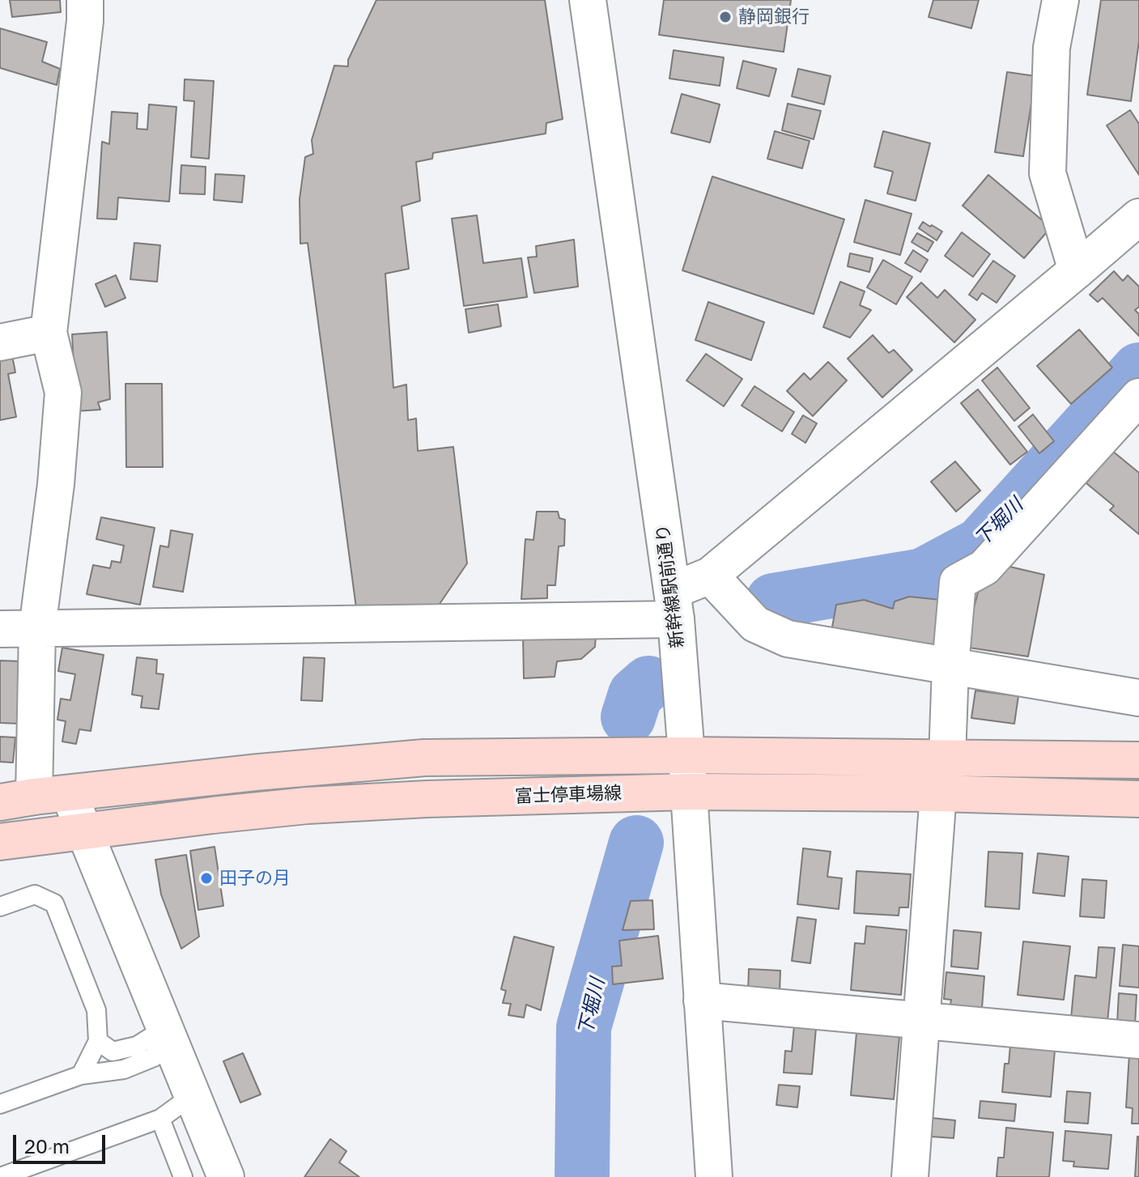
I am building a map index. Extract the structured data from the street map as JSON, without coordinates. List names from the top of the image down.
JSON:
{
  "streets": {
    "main road": ["富士停車場線"],
    "street": ["新幹線駅前通り"]
  },
  "crossings": [
    ["新幹線駅前通り", "富士停車場線"]
  ],
  "water": ["下堀川"],
  "places": ["静岡銀行", "田子の月"],
  "scale_bar": "20 m"
}
